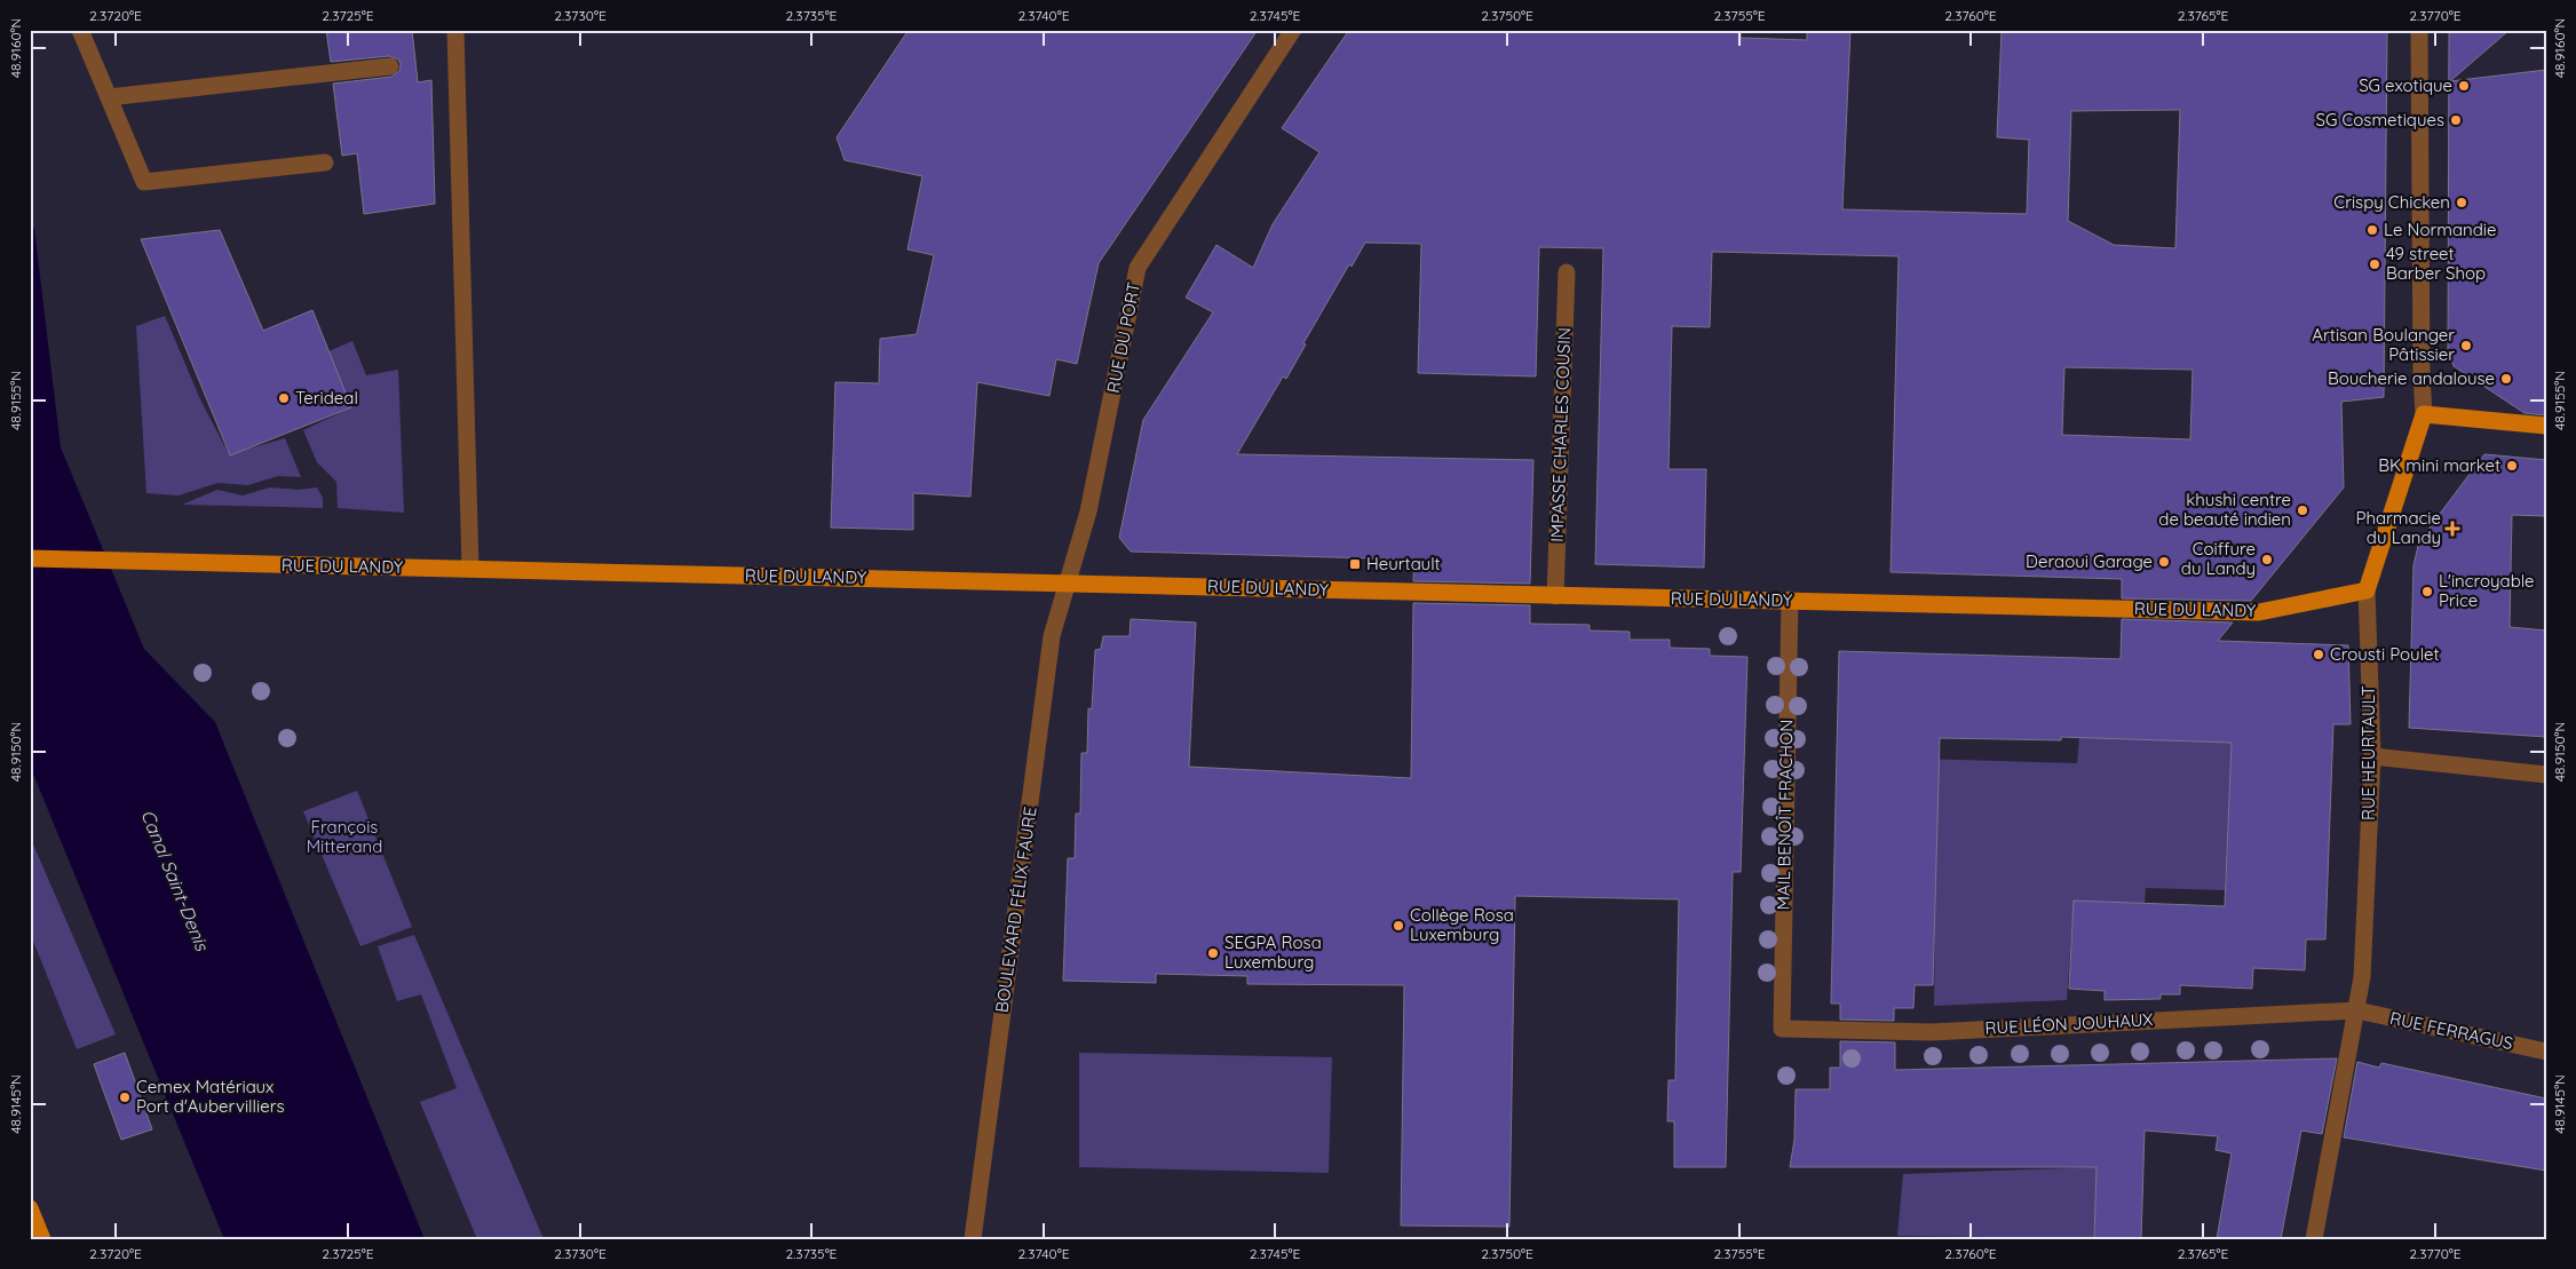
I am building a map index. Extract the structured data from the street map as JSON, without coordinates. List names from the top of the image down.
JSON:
{
  "streets": {
    "main road": ["RUE DU LANDY", "RUE HEURTAULT"],
    "street": [
      "RUE DU PORT",
      "IMPASSE CHARLES COUSIN",
      "MAIL BENOÎT FRACHON",
      "BOULEVARD FÉLIX FAURE",
      "RUE LÉON JOUHAUX",
      "RUE FERRAGUS"
    ]
  },
  "crossings": [
    ["RUE DU PORT", "RUE DU LANDY"],
    ["RUE DU PORT", "BOULEVARD FÉLIX FAURE"],
    ["IMPASSE CHARLES COUSIN", "RUE DU LANDY"],
    ["RUE DU LANDY", "RUE HEURTAULT"],
    ["RUE DU LANDY", "MAIL BENOÎT FRACHON"],
    ["RUE DU LANDY", "BOULEVARD FÉLIX FAURE"],
    ["RUE HEURTAULT", "RUE LÉON JOUHAUX"],
    ["RUE HEURTAULT", "RUE FERRAGUS"],
    ["MAIL BENOÎT FRACHON", "RUE LÉON JOUHAUX"],
    ["RUE LÉON JOUHAUX", "RUE FERRAGUS"]
  ],
  "water": ["Canal Saint-Denis"],
  "parks": ["François Mitterand"],
  "places": {
    "other": [
      "SG exotique",
      "SG Cosmetiques",
      "Crispy Chicken",
      "Le Normandie",
      "49 street Barber Shop",
      "Artisan Boulanger Pâtissier",
      "Boucherie andalouse",
      "Terideal",
      "BK mini market",
      "khushi centre de beauté indien",
      "Coiffure du Landy",
      "Deraoui Garage",
      "L'incroyable Price",
      "Crousti Poulet",
      "Collège Rosa Luxemburg",
      "SEGPA Rosa Luxemburg",
      "Cemex Matériaux Port d'Aubervilliers"
    ],
    "health": ["Pharmacie du Landy"],
    "transit": ["Heurtault"]
  },
  "coordinates": [
    "2.3720°E",
    "2.3725°E",
    "2.3730°E",
    "2.3735°E",
    "2.3740°E",
    "2.3745°E",
    "2.3750°E",
    "2.3755°E",
    "2.3760°E",
    "2.3765°E",
    "2.3770°E",
    "48.9160°N",
    "48.9155°N",
    "48.9150°N",
    "48.9145°N"
  ]
}
